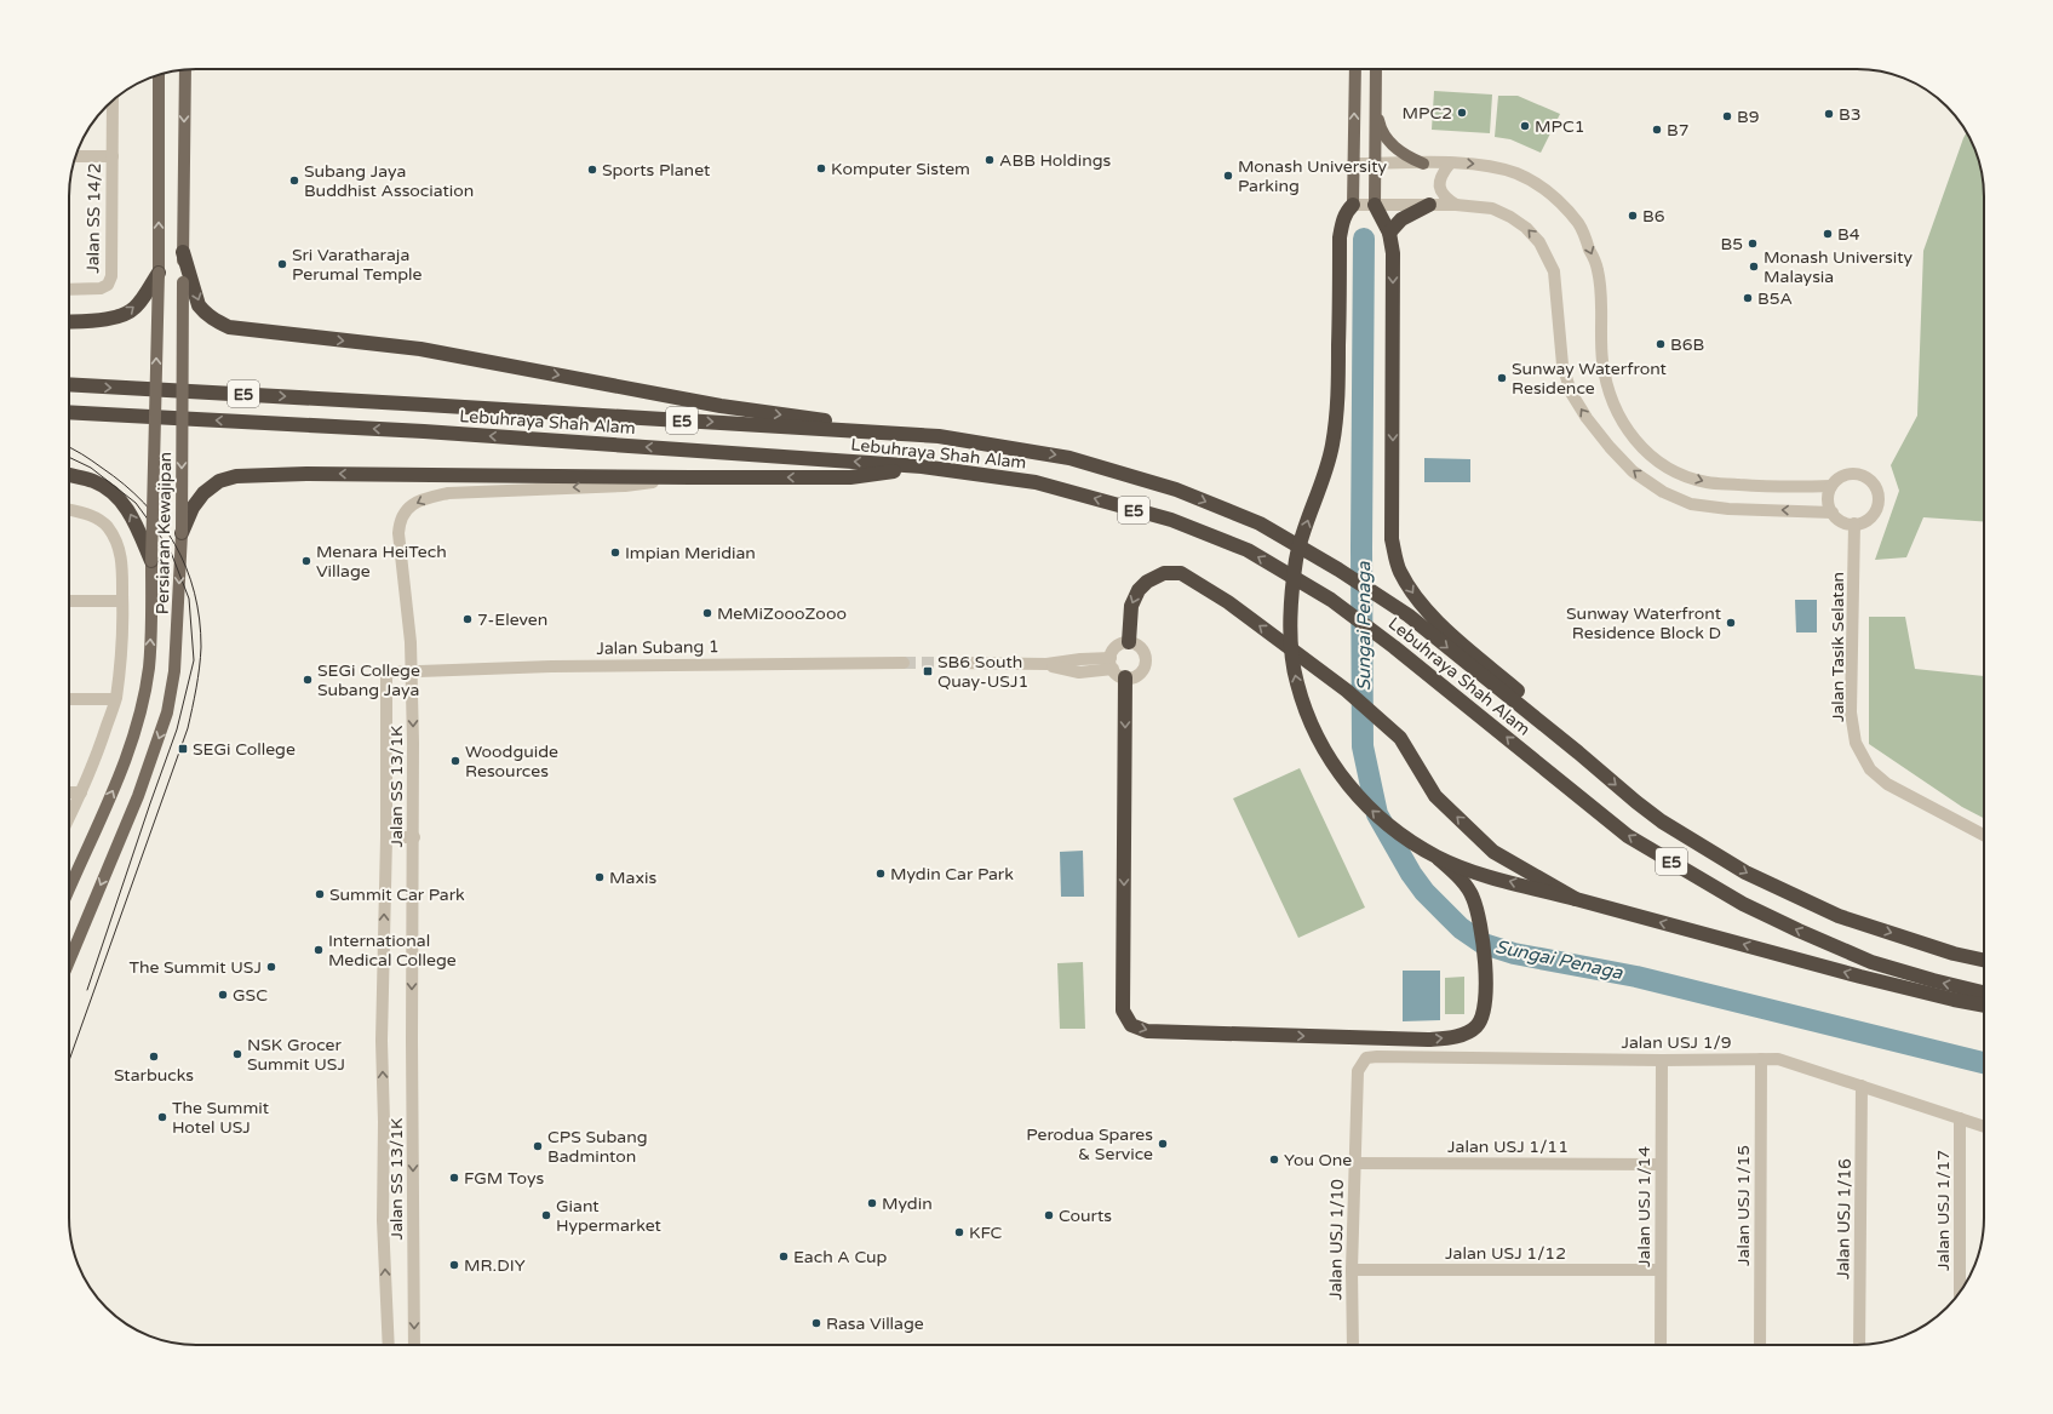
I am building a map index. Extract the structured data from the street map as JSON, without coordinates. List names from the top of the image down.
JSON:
{
  "streets": {
    "highway": ["E5", "Lebuhraya Shah Alam"],
    "main road": ["Persiaran Kewajipan"],
    "street": [
      "Jalan SS 14/2",
      "Jalan Subang 1",
      "Jalan Tasik Selatan",
      "Jalan SS 13/1K",
      "Jalan USJ 1/9",
      "Jalan USJ 1/11",
      "Jalan USJ 1/15",
      "Jalan USJ 1/14",
      "Jalan USJ 1/17",
      "Jalan USJ 1/16",
      "Jalan USJ 1/10",
      "Jalan USJ 1/12"
    ]
  },
  "crossings": [
    ["Jalan Subang 1", "Jalan SS 13/1K"],
    ["Jalan USJ 1/9", "Jalan USJ 1/15"],
    ["Jalan USJ 1/9", "Jalan USJ 1/14"],
    ["Jalan USJ 1/9", "Jalan USJ 1/17"],
    ["Jalan USJ 1/9", "Jalan USJ 1/16"],
    ["Jalan USJ 1/9", "Jalan USJ 1/10"],
    ["Jalan USJ 1/11", "Jalan USJ 1/14"],
    ["Jalan USJ 1/11", "Jalan USJ 1/10"],
    ["Jalan USJ 1/14", "Jalan USJ 1/12"],
    ["Jalan USJ 1/10", "Jalan USJ 1/12"]
  ],
  "water": ["Sungai Penaga"],
  "places": {
    "other": [
      "MPC2",
      "B3",
      "B9",
      "MPC1",
      "B7",
      "ABB Holdings",
      "Komputer Sistem",
      "Sports Planet",
      "Monash University Parking",
      "Subang Jaya Buddhist Association",
      "B6",
      "B4",
      "B5",
      "Sri Varatharaja Perumal Temple",
      "Monash University Malaysia",
      "B5A",
      "B6B",
      "Sunway Waterfront Residence",
      "Impian Meridian",
      "Menara HeiTech Village",
      "MeMiZoooZooo",
      "7-Eleven",
      "Sunway Waterfront Residence Block D",
      "SEGi College Subang Jaya",
      "Woodguide Resources",
      "Mydin Car Park",
      "Maxis",
      "Summit Car Park",
      "International Medical College",
      "The Summit USJ",
      "GSC",
      "NSK Grocer Summit USJ",
      "Starbucks",
      "The Summit Hotel USJ",
      "Perodua Spares & Service",
      "CPS Subang Badminton",
      "You One",
      "FGM Toys",
      "Mydin",
      "Giant Hypermarket",
      "Courts",
      "KFC",
      "Each A Cup",
      "MR.DIY",
      "Rasa Village"
    ],
    "transit": ["SB6 South Quay-USJ1", "SEGi College"]
  }
}
